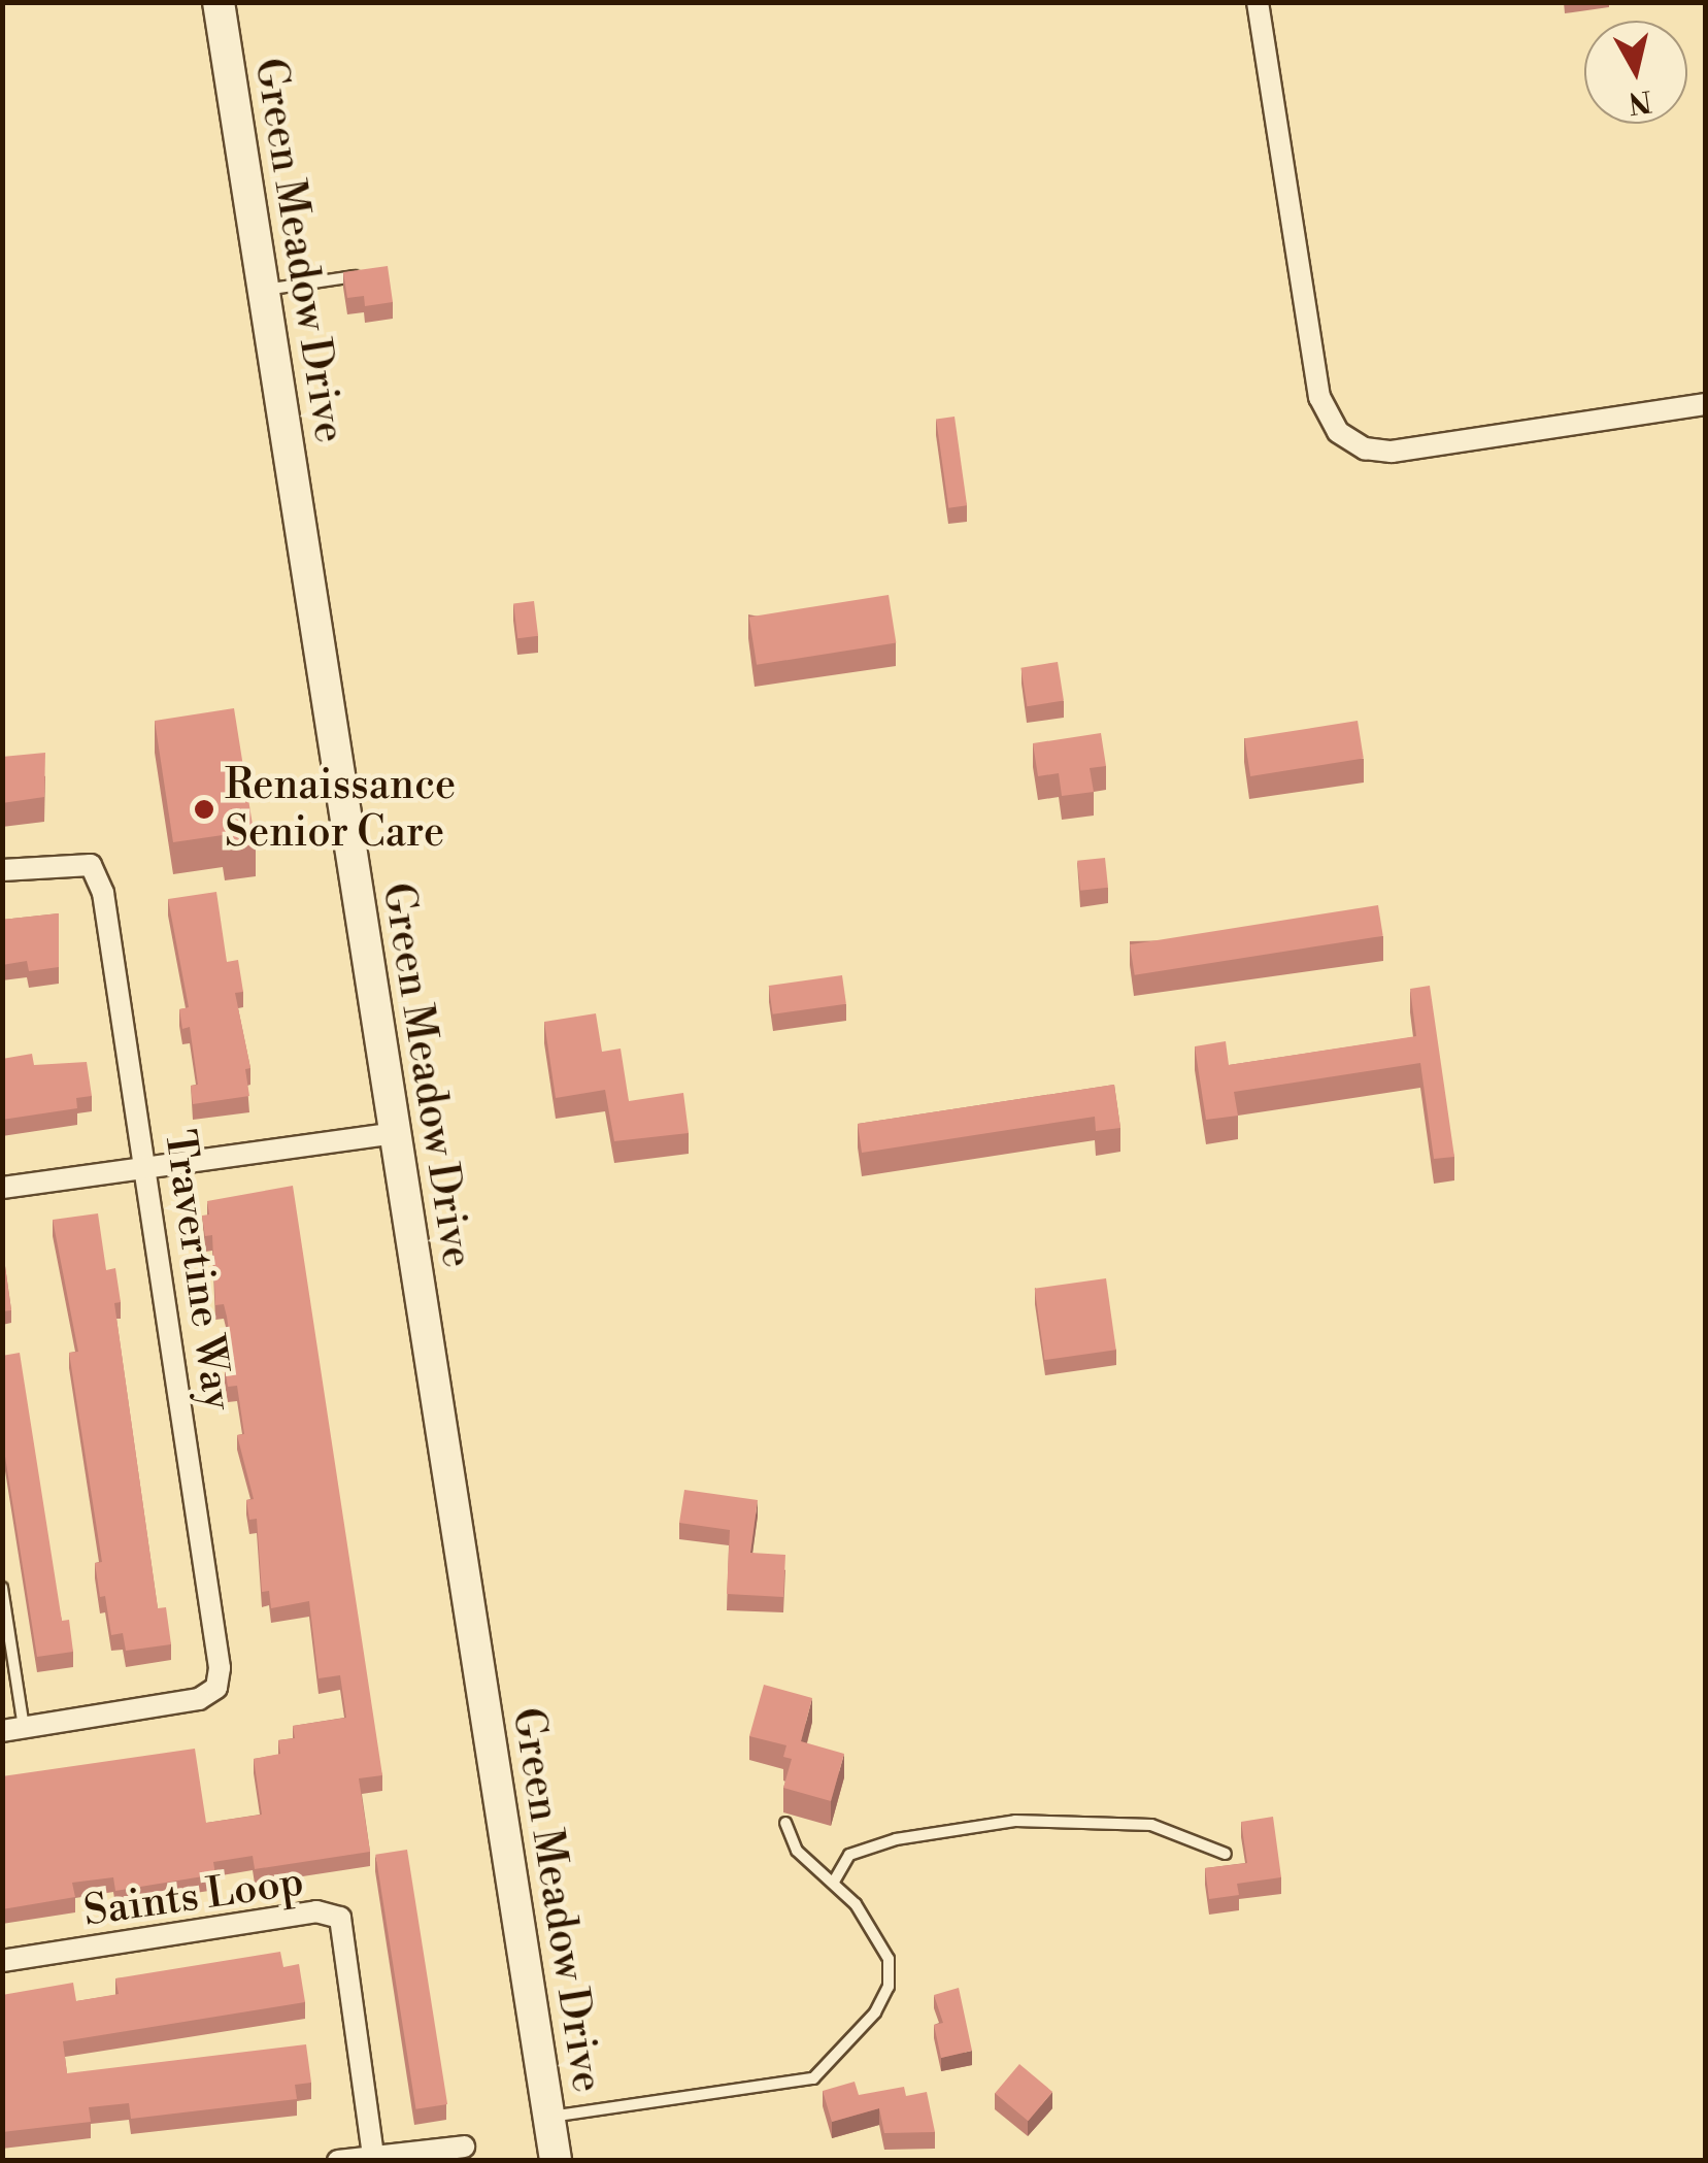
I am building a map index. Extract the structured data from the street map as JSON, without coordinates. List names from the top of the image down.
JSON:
{
  "streets": {
    "main road": ["Green Meadow Drive"],
    "street": ["Travertine Way", "Saints Loop"]
  },
  "places": ["Renaissance Senior Care"],
  "north": "bottom"
}
